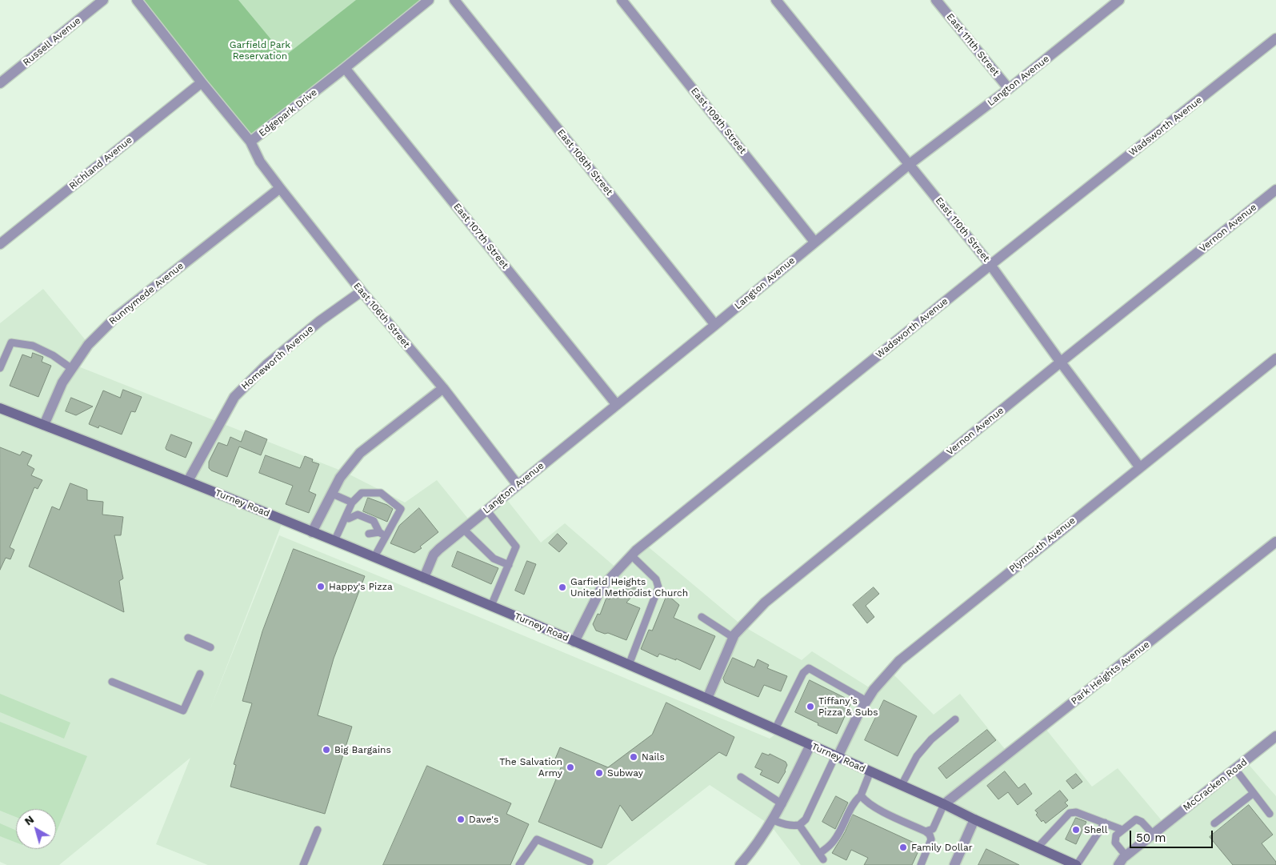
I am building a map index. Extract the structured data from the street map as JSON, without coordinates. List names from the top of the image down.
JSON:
{
  "streets": {
    "main road": ["Turney Road"],
    "street": [
      "Russell Avenue",
      "East 111th Street",
      "Langton Avenue",
      "Edgepark Drive",
      "East 109th Street",
      "Wadsworth Avenue",
      "East 108th Street",
      "Richland Avenue",
      "Vernon Avenue",
      "East 110th Street",
      "East 107th Street",
      "Runnymede Avenue",
      "East 106th Street",
      "Homeworth Avenue",
      "Plymouth Avenue",
      "Park Heights Avenue",
      "McCracken Road"
    ]
  },
  "crossings": [
    ["East 111th Street", "Langton Avenue"],
    ["Langton Avenue", "East 109th Street"],
    ["Langton Avenue", "East 108th Street"],
    ["Langton Avenue", "East 110th Street"],
    ["Langton Avenue", "East 107th Street"],
    ["Langton Avenue", "East 106th Street"],
    ["Langton Avenue", "Turney Road"],
    ["Edgepark Drive", "Richland Avenue"],
    ["Edgepark Drive", "East 107th Street"],
    ["Edgepark Drive", "East 106th Street"],
    ["Wadsworth Avenue", "East 110th Street"],
    ["Wadsworth Avenue", "Turney Road"],
    ["Vernon Avenue", "East 110th Street"],
    ["Vernon Avenue", "Turney Road"],
    ["East 110th Street", "Plymouth Avenue"],
    ["Runnymede Avenue", "East 106th Street"],
    ["Runnymede Avenue", "Turney Road"],
    ["East 106th Street", "Homeworth Avenue"],
    ["Homeworth Avenue", "Turney Road"],
    ["Turney Road", "Plymouth Avenue"],
    ["Turney Road", "Park Heights Avenue"]
  ],
  "parks": ["Garfield Park Reservation"],
  "places": [
    "Happy's Pizza",
    "Garfield Heights United Methodist Church",
    "Tiffany’s Pizza & Subs",
    "Big Bargains",
    "Nails",
    "The Salvation Army",
    "Subway",
    "Dave's",
    "Shell",
    "Family Dollar"
  ],
  "scale_bar": "50 m",
  "north": "top left"
}
